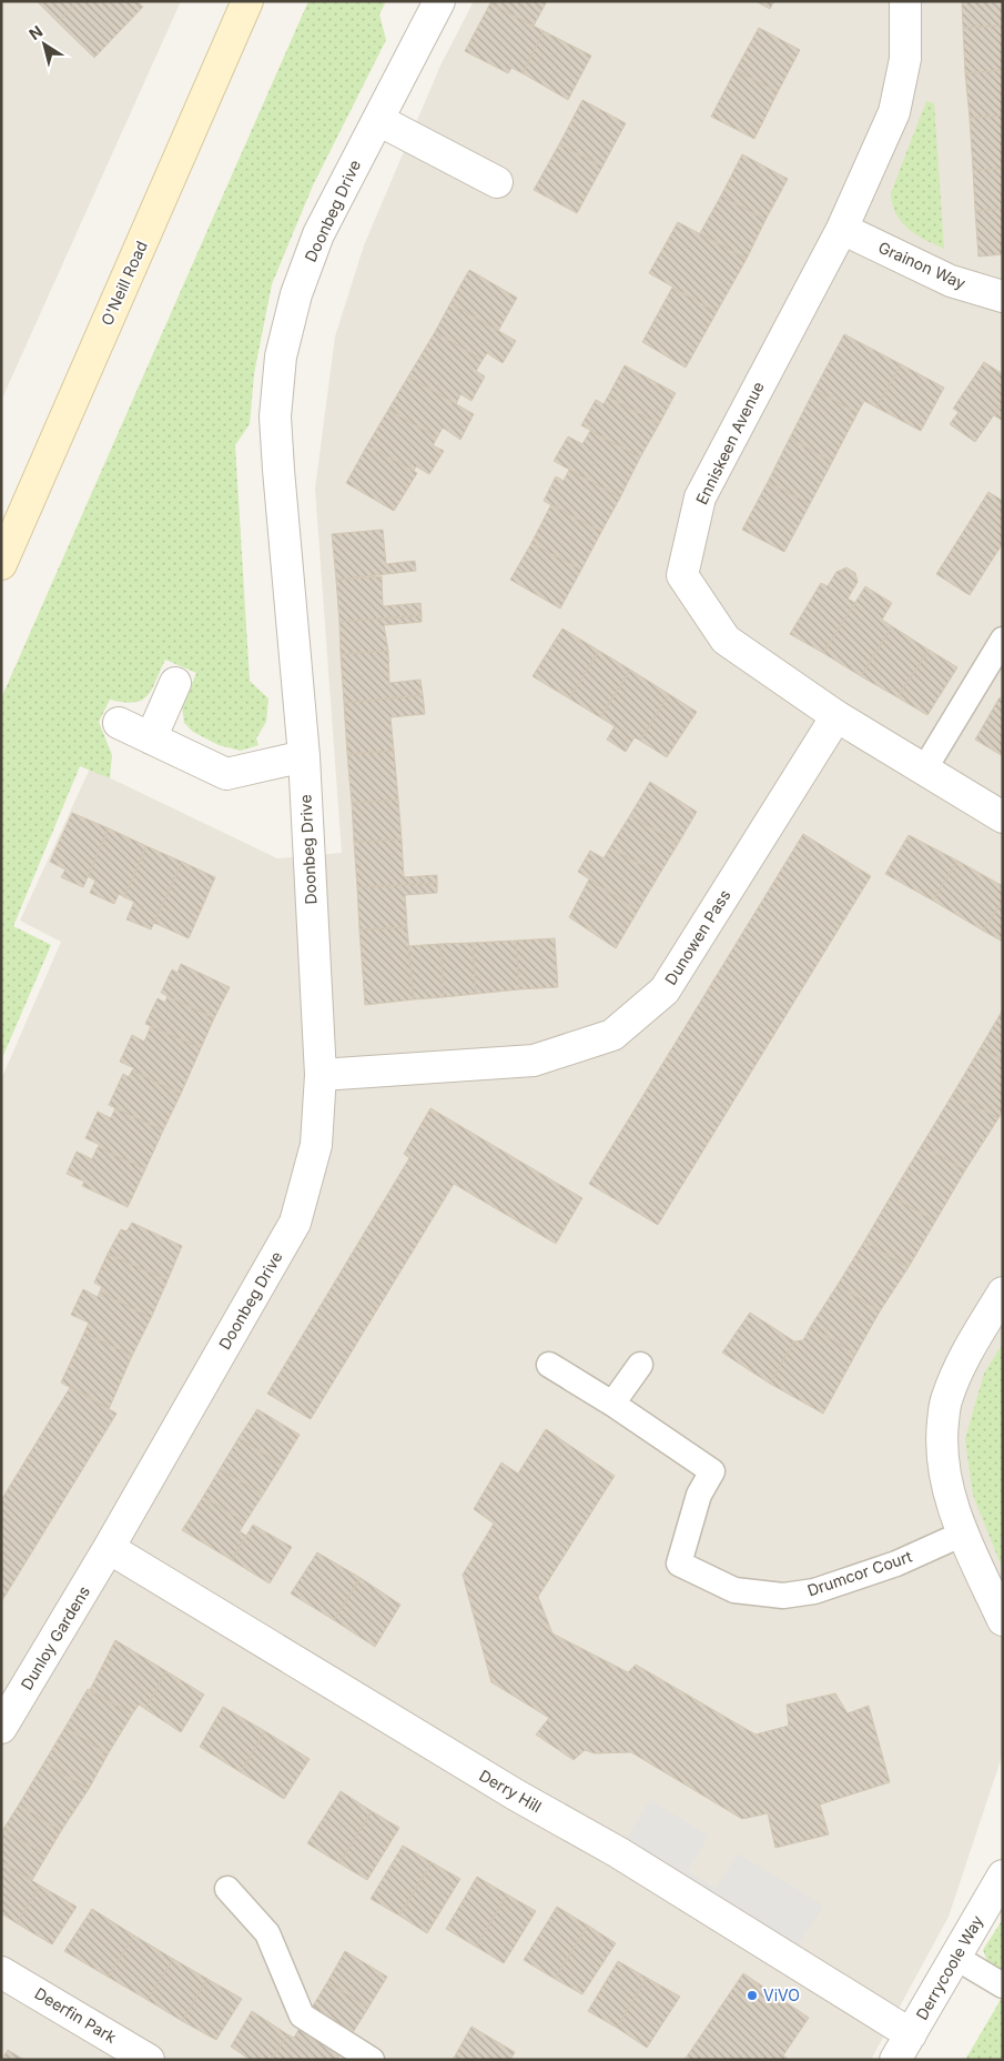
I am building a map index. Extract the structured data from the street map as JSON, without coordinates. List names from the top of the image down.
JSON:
{
  "streets": {
    "main road": ["O'Neill Road"],
    "street": [
      "Doonbeg Drive",
      "Grainon Way",
      "Enniskeen Avenue",
      "Dunowen Pass",
      "Dunloy Gardens",
      "Derry Hill",
      "Derrycoole Way",
      "Deerfin Park"
    ],
    "lane": ["Drumcor Court"]
  },
  "crossings": [
    ["Doonbeg Drive", "Dunowen Pass"],
    ["Doonbeg Drive", "Dunloy Gardens"],
    ["Doonbeg Drive", "Derry Hill"],
    ["Grainon Way", "Enniskeen Avenue"],
    ["Enniskeen Avenue", "Dunowen Pass"],
    ["Dunloy Gardens", "Derry Hill"],
    ["Derry Hill", "Derrycoole Way"]
  ],
  "places": ["ViVO"],
  "north": "top left"
}
